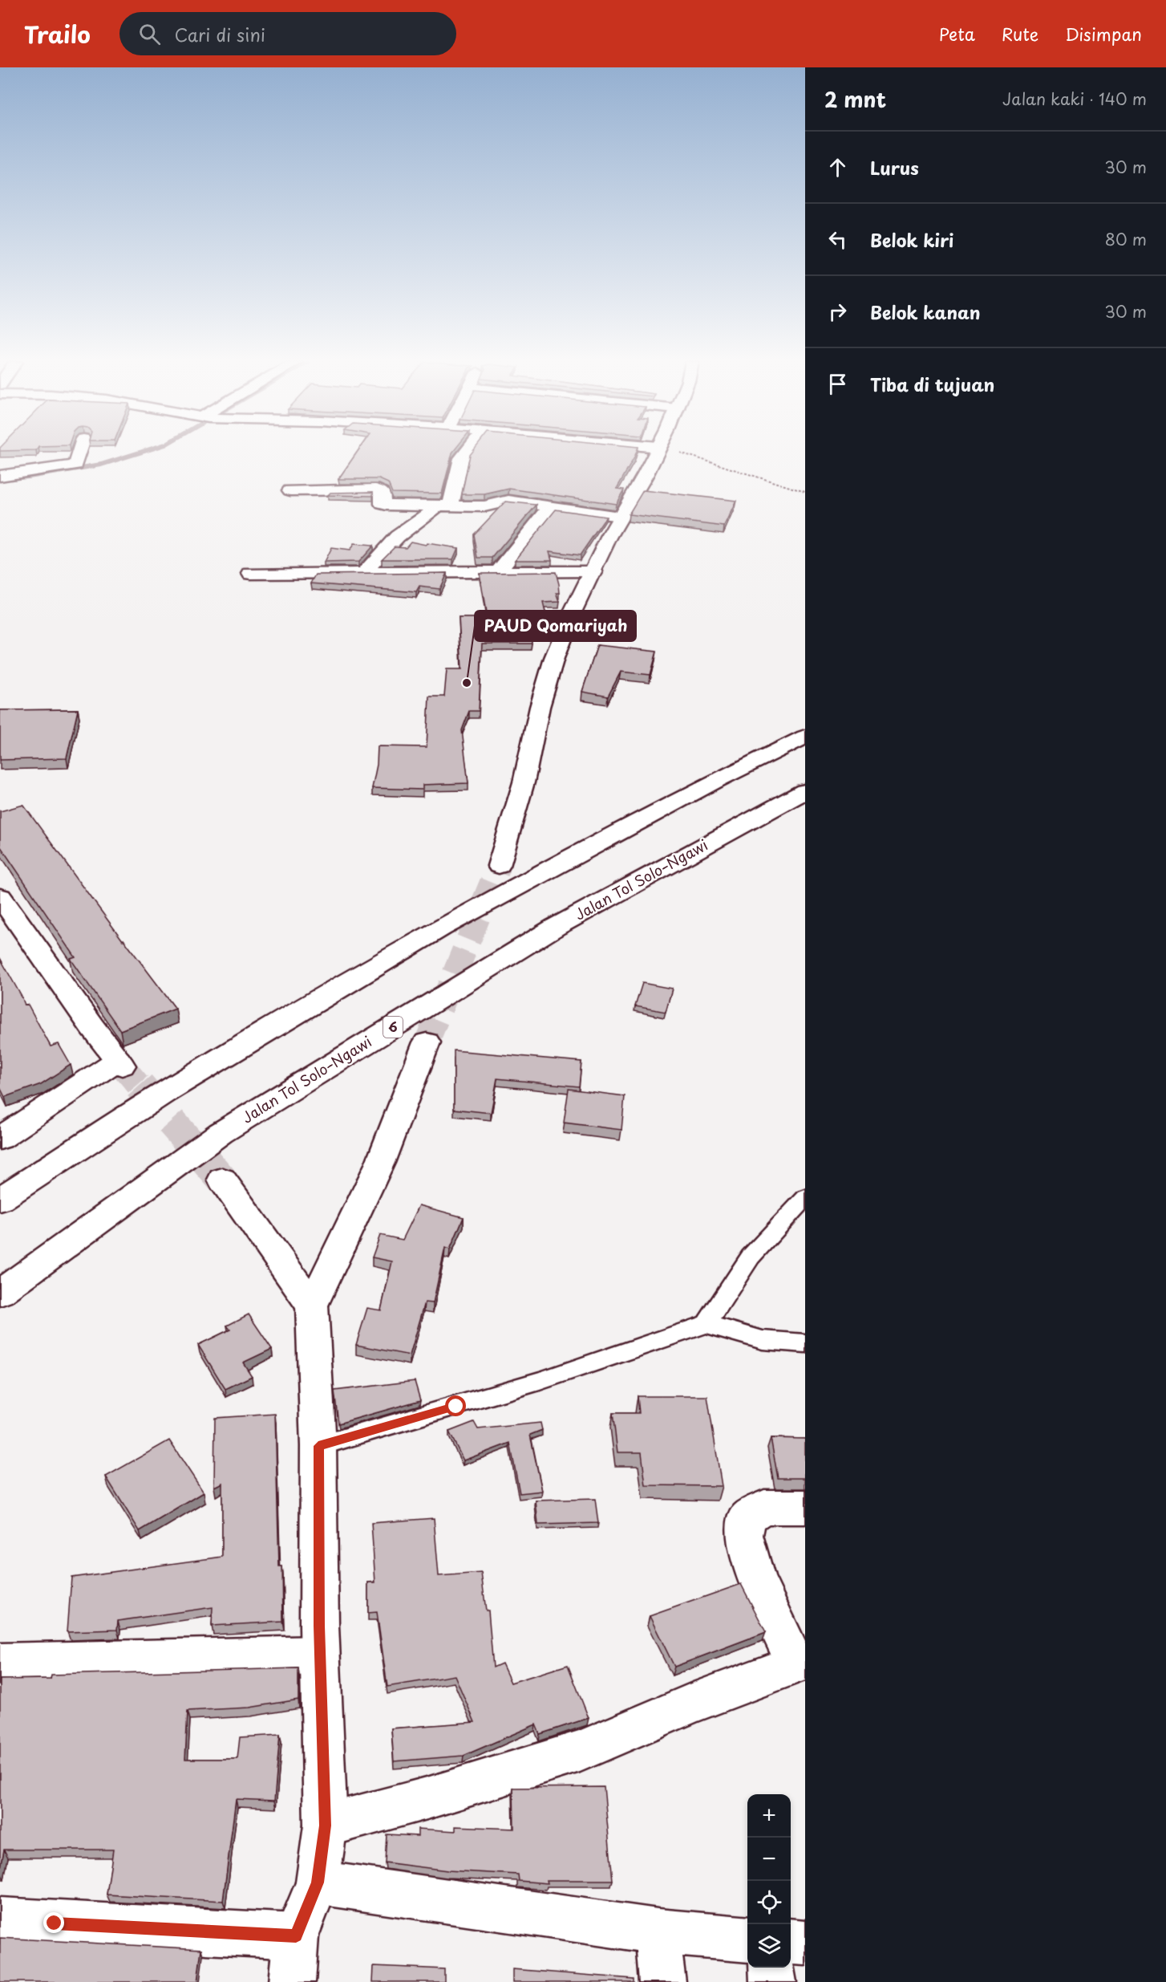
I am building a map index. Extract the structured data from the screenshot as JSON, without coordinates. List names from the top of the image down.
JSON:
{
  "streets": {
    "main road": ["Jalan Tol Solo–Ngawi", "6"]
  },
  "places": ["PAUD Qomariyah"],
  "page": {
    "header": "Trailo",
    "search": "Cari di sini",
    "nav": ["Peta", "Rute", "Disimpan"],
    "heading": ["2 mnt", "Jalan kaki · 140 m"],
    "list": [
      ["Lurus", "30 m"],
      ["Belok kiri", "80 m"],
      ["Belok kanan", "30 m"],
      "Tiba di tujuan"
    ],
    "map_buttons": ["+", "−"]
  }
}
